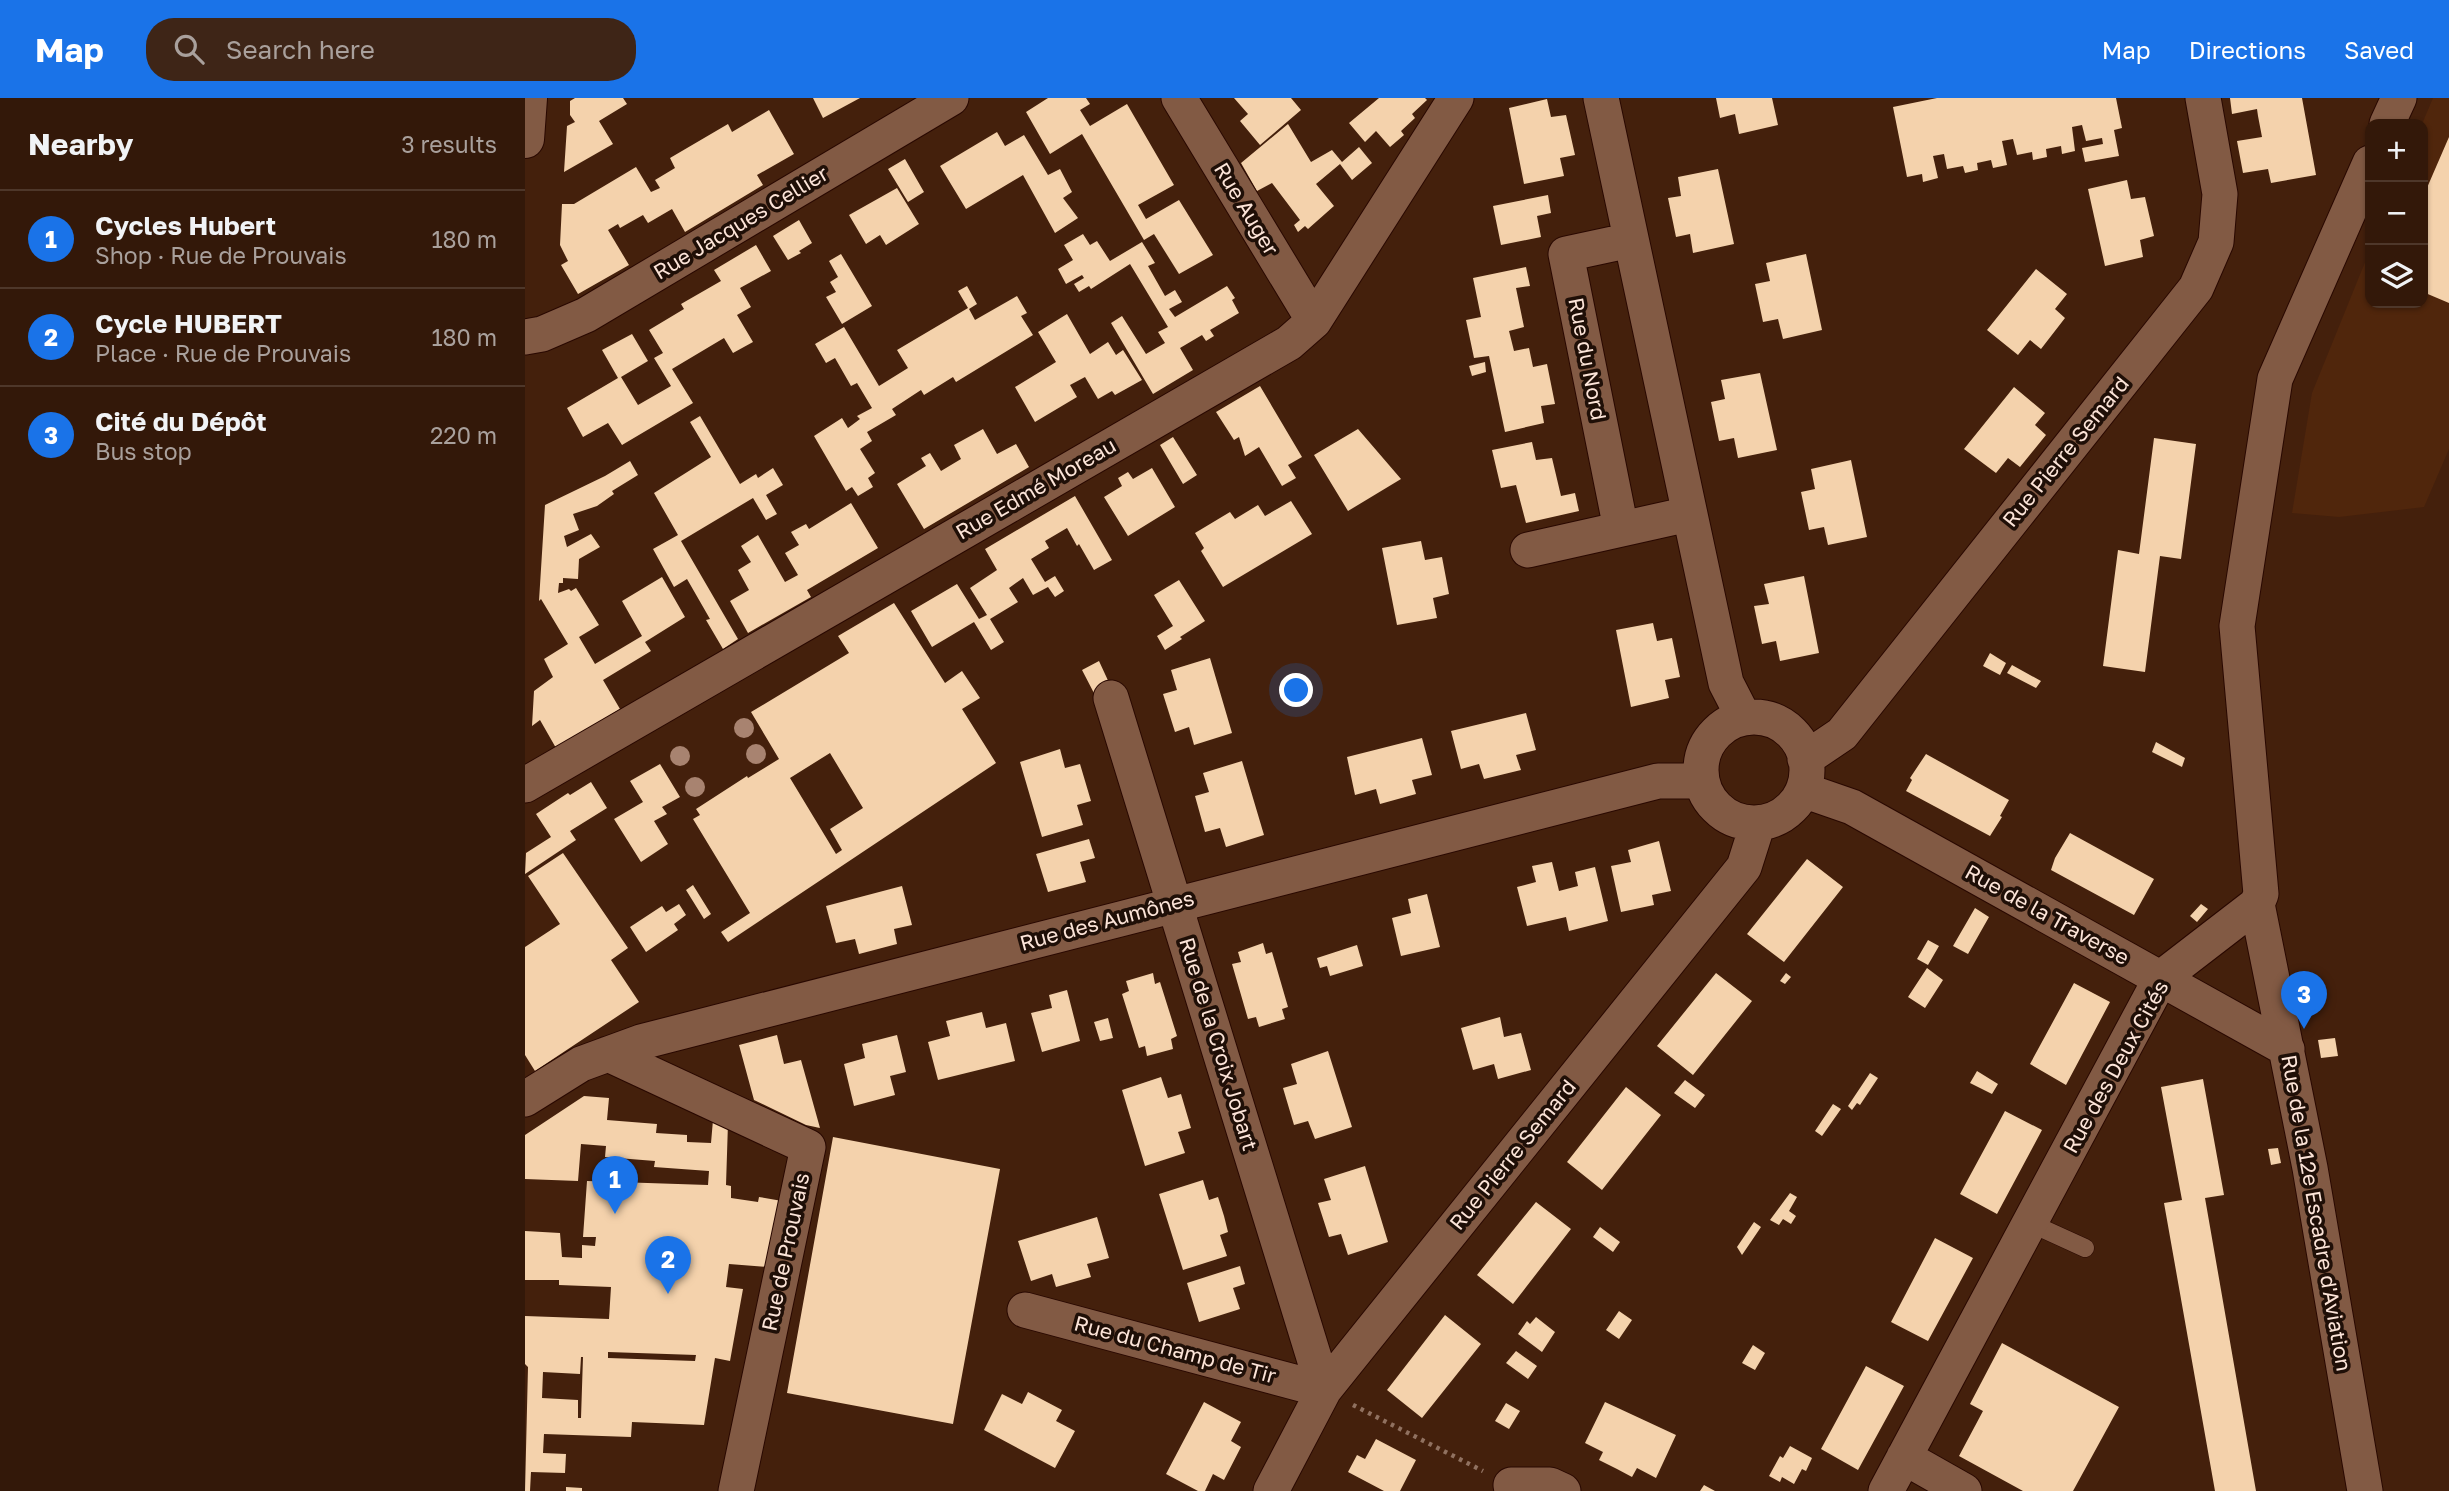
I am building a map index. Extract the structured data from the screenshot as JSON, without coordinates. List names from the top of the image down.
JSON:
{
  "streets": {
    "street": [
      "Rue Auger",
      "Rue Jacques Cellier",
      "Rue du Nord",
      "Rue Pierre Semard",
      "Rue Edmé Moreau",
      "Rue de la Traverse",
      "Rue des Aumônes",
      "Rue de la Croix Jobart",
      "Rue des Deux Cités",
      "Rue de la 12e Escadre d'Aviation",
      "Rue de Prouvais",
      "Rue du Champ de Tir"
    ]
  },
  "crossings": [
    ["Rue Auger", "Rue Edmé Moreau"],
    ["Rue Pierre Semard", "Rue de la Traverse"],
    ["Rue Pierre Semard", "Rue des Aumônes"],
    ["Rue Pierre Semard", "Rue de la Croix Jobart"],
    ["Rue Pierre Semard", "Rue du Champ de Tir"],
    ["Rue de la Traverse", "Rue des Aumônes"],
    ["Rue de la Traverse", "Rue des Deux Cités"],
    ["Rue de la Traverse", "Rue de la 12e Escadre d'Aviation"],
    ["Rue des Aumônes", "Rue de la Croix Jobart"],
    ["Rue des Aumônes", "Rue de Prouvais"],
    ["Rue de la Croix Jobart", "Rue du Champ de Tir"],
    ["Rue des Deux Cités", "Rue de la 12e Escadre d'Aviation"]
  ],
  "page": {
    "header": "Map",
    "search": "Search here",
    "nav": ["Map", "Directions", "Saved"],
    "heading": ["Nearby", "3 results"],
    "map_buttons": ["+", "−"],
    "list": [
      {
        "mark": "1",
        "name": "Cycles Hubert",
        "note": "Shop · Rue de Prouvais",
        "value": "180 m"
      },
      {
        "mark": "2",
        "name": "Cycle HUBERT",
        "note": "Place · Rue de Prouvais",
        "value": "180 m"
      },
      {
        "mark": "3",
        "name": "Cité du Dépôt",
        "note": "Bus stop",
        "value": "220 m"
      }
    ],
    "pins": ["3", "1", "2"]
  }
}
